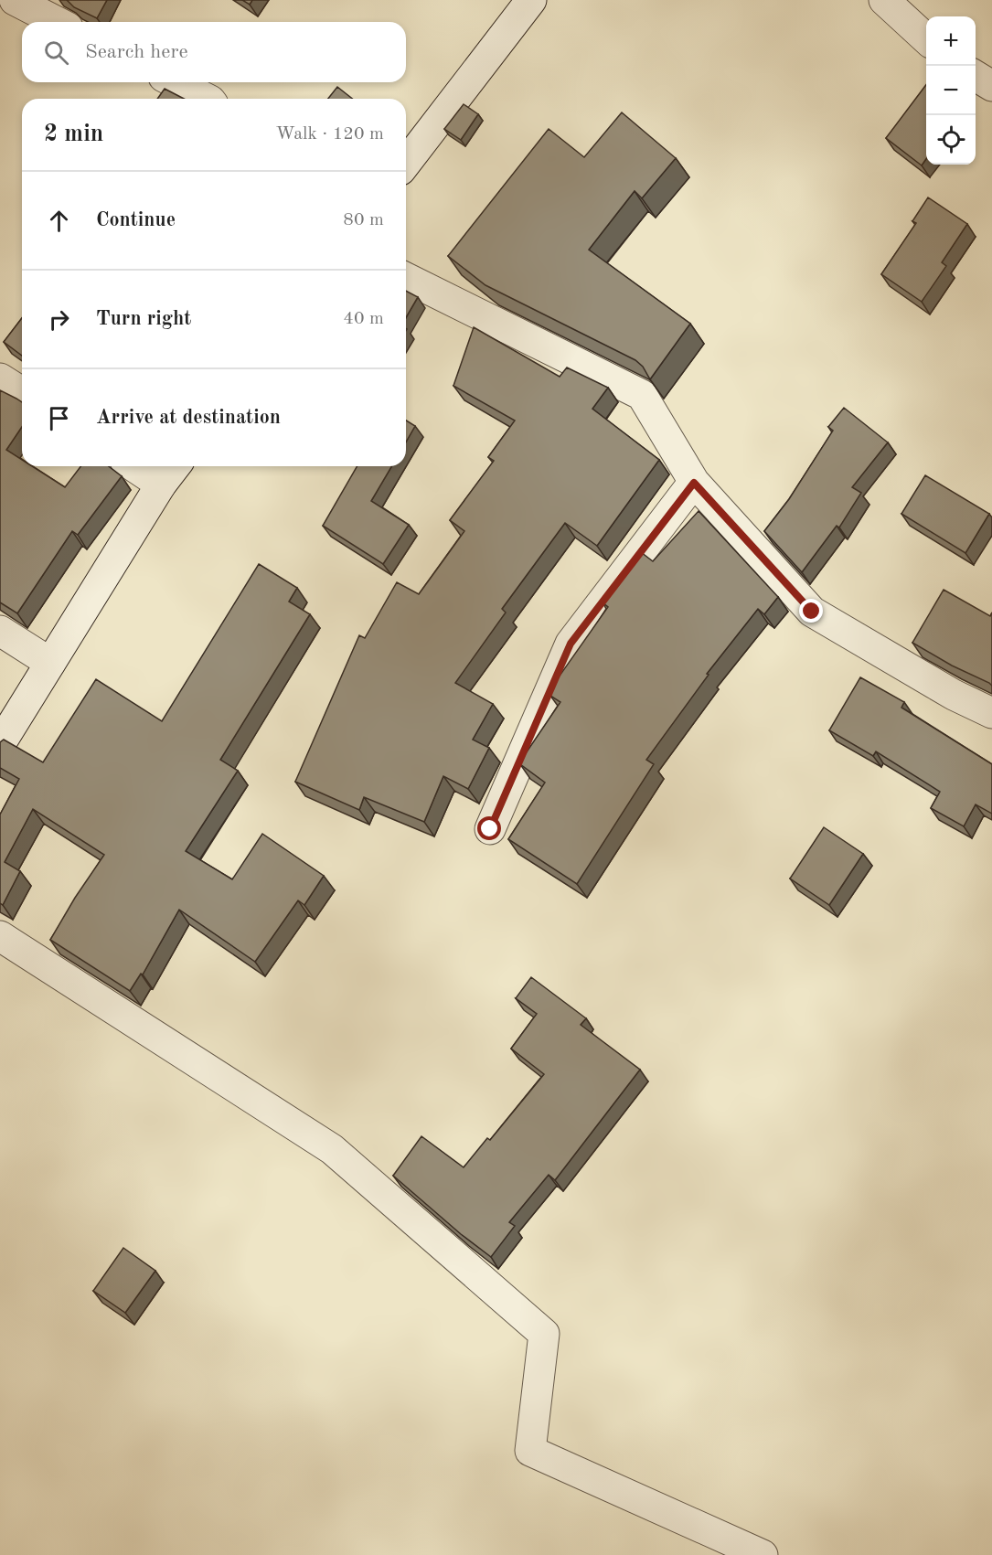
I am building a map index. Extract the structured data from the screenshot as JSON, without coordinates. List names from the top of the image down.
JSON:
{
  "page": {
    "map_buttons": ["+", "−"],
    "search": "Search here",
    "heading": ["2 min", "Walk · 120 m"],
    "list": [
      ["Continue", "80 m"],
      ["Turn right", "40 m"],
      "Arrive at destination"
    ]
  }
}
